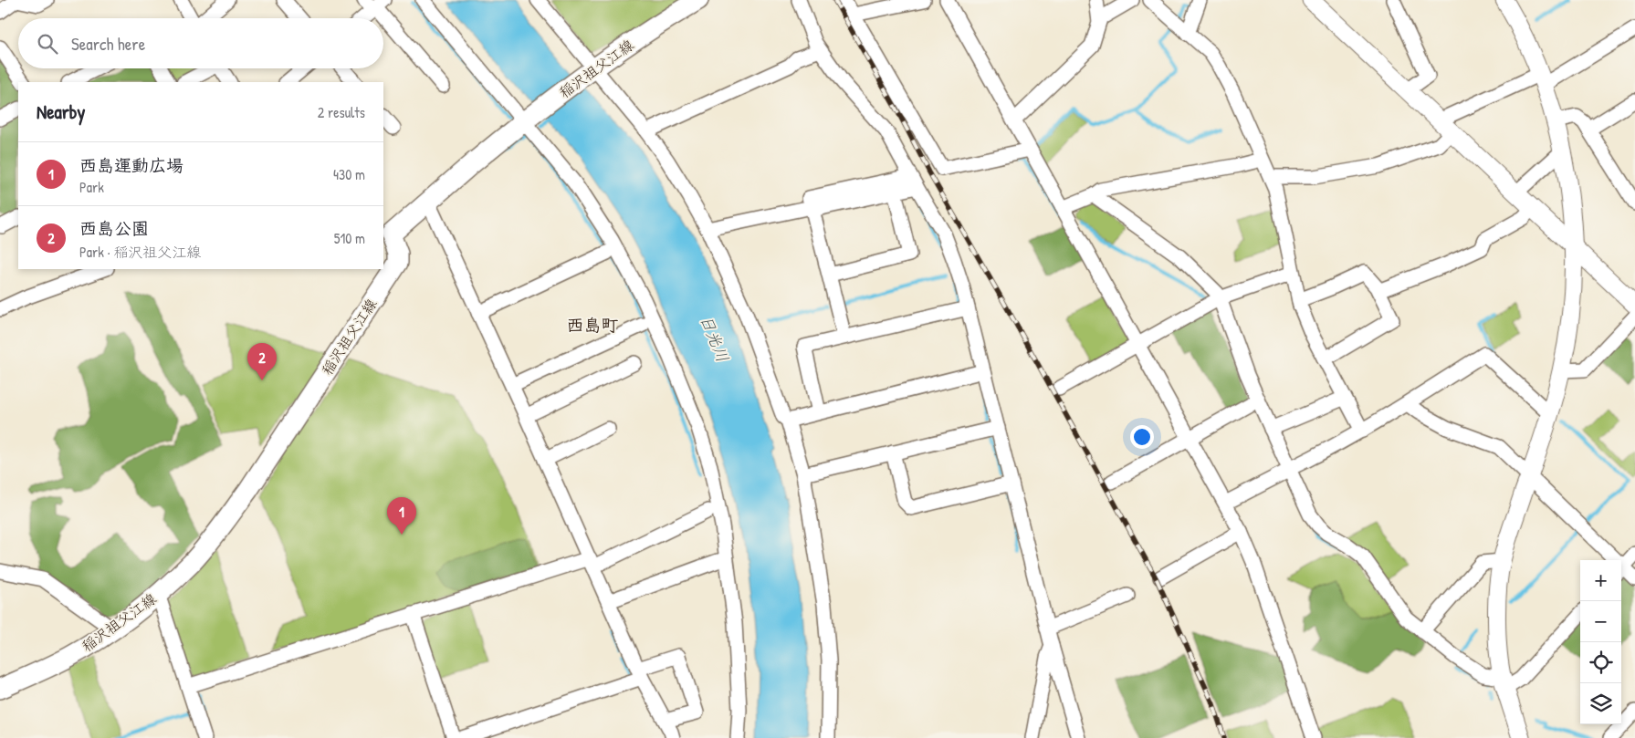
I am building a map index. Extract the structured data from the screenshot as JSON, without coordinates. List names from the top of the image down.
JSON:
{
  "streets": {
    "main road": ["稲沢祖父江線"]
  },
  "districts": ["西島町"],
  "water": ["日光川"],
  "page": {
    "search": "Search here",
    "heading": ["Nearby", "2 results"],
    "list": [
      {
        "mark": "1",
        "name": "西島運動広場",
        "note": "Park",
        "value": "430 m"
      },
      {
        "mark": "2",
        "name": "西島公園",
        "note": "Park · 稲沢祖父江線",
        "value": "510 m"
      }
    ],
    "pins": ["2", "1"],
    "map_buttons": ["+", "−"]
  }
}
